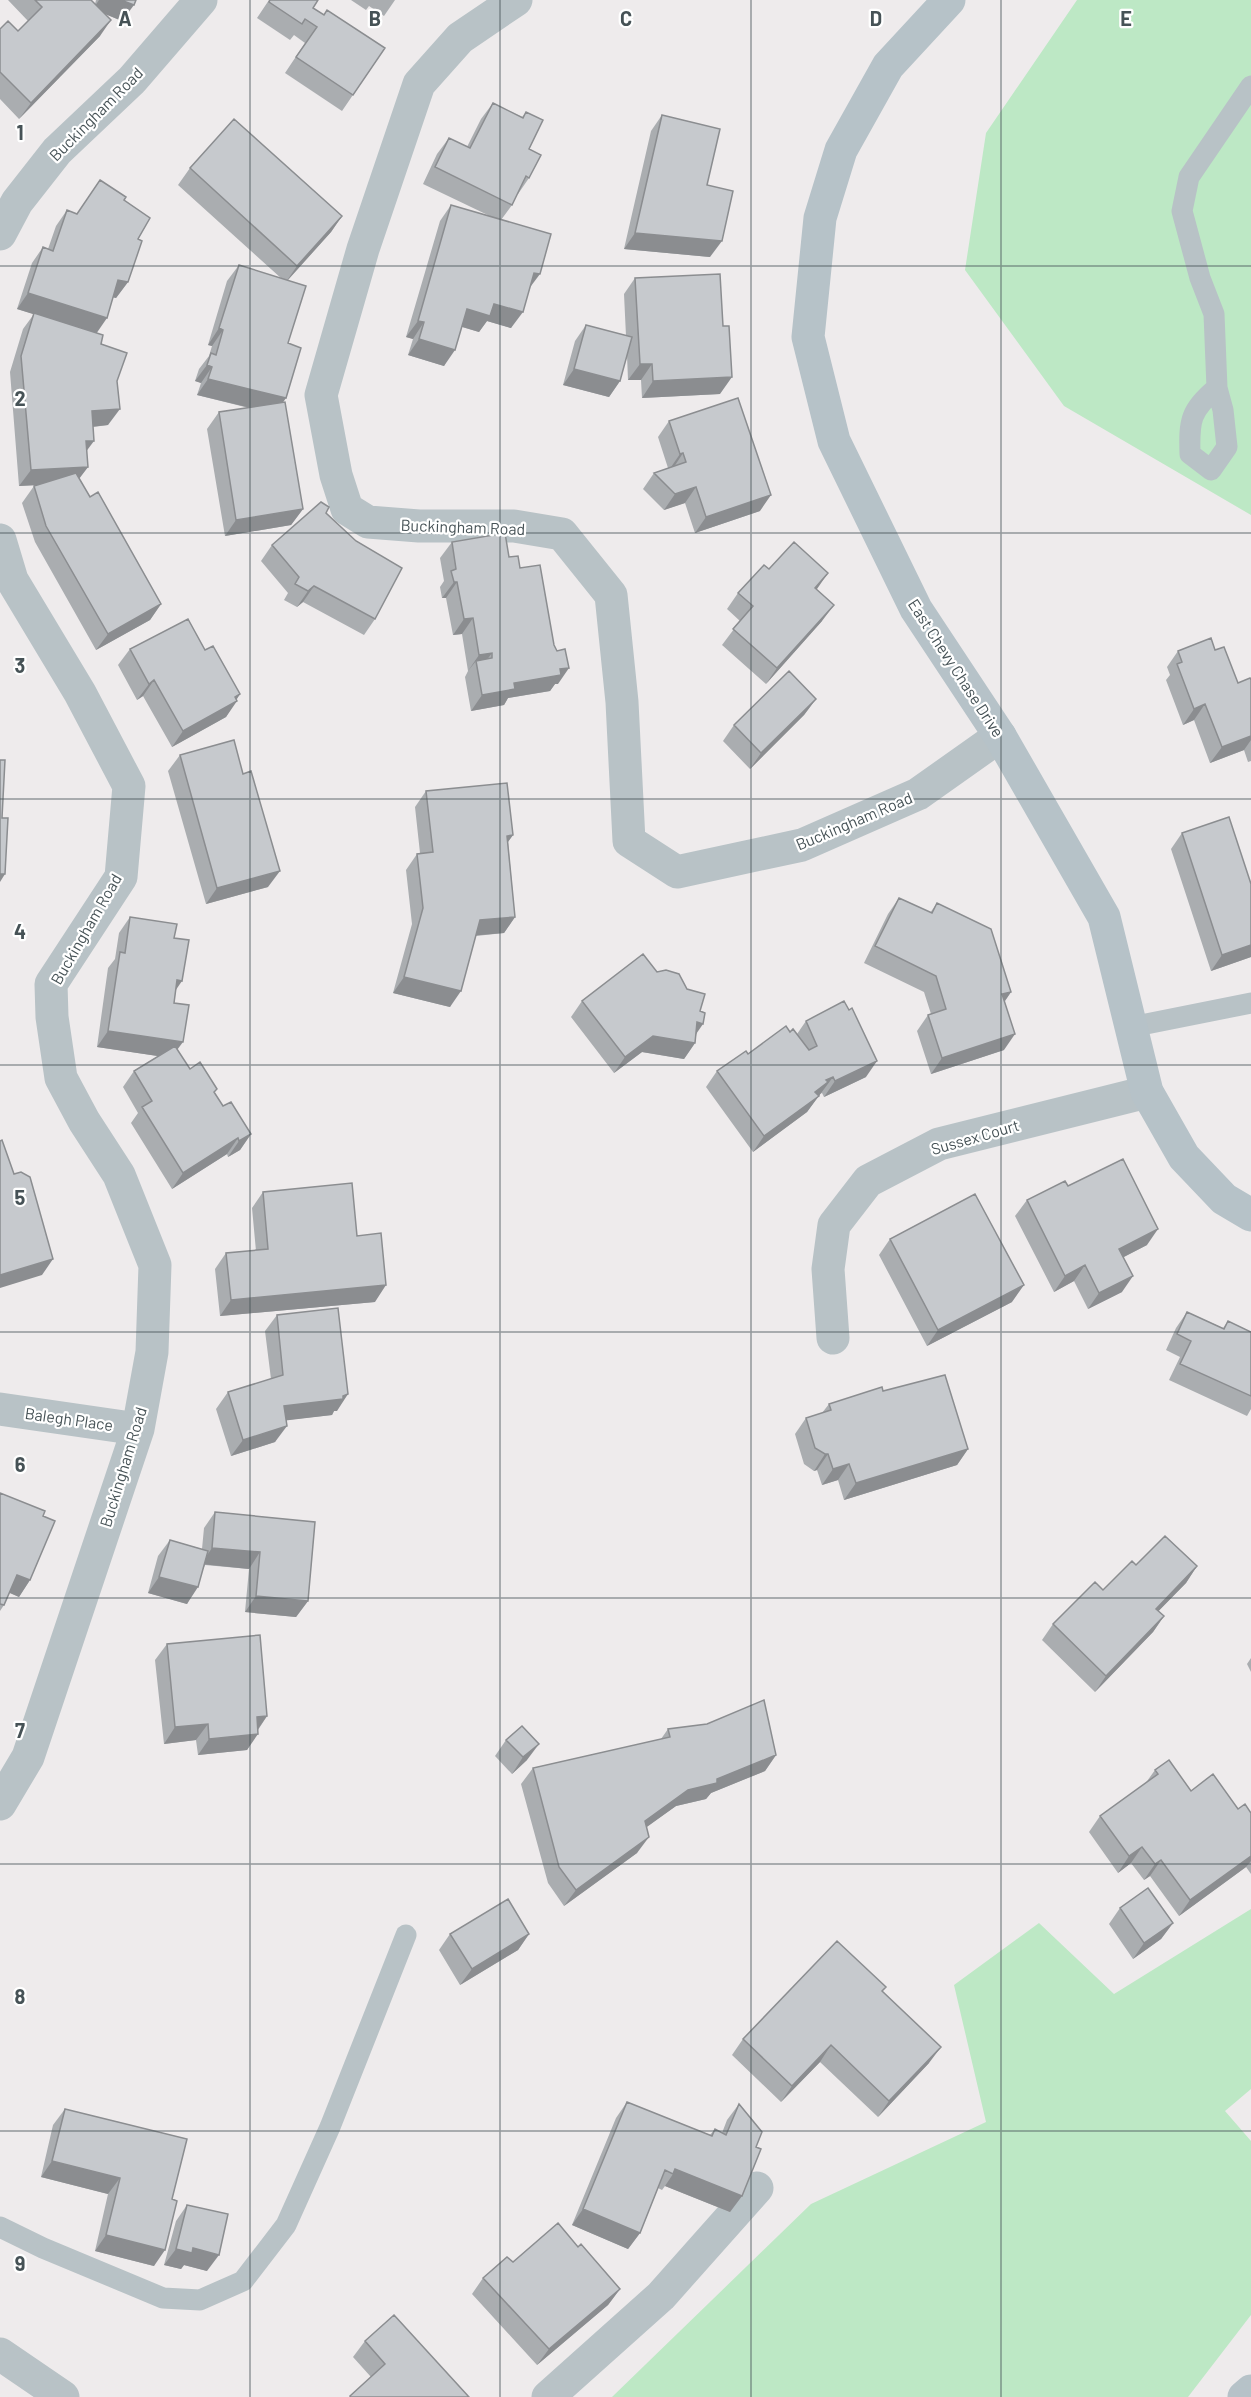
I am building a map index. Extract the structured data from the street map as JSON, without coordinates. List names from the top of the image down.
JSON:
{
  "streets": {
    "main road": ["East Chevy Chase Drive"],
    "street": ["Buckingham Road", "Sussex Court", "Balegh Place"]
  },
  "crossings": [
    ["Buckingham Road", "East Chevy Chase Drive"],
    ["Buckingham Road", "Balegh Place"],
    ["East Chevy Chase Drive", "Sussex Court"]
  ],
  "grid": {
    "columns": [
      "A",
      "B",
      "C",
      "D",
      "E"
    ],
    "rows": [
      "1",
      "2",
      "3",
      "4",
      "5",
      "6",
      "7",
      "8",
      "9"
    ]
  }
}
